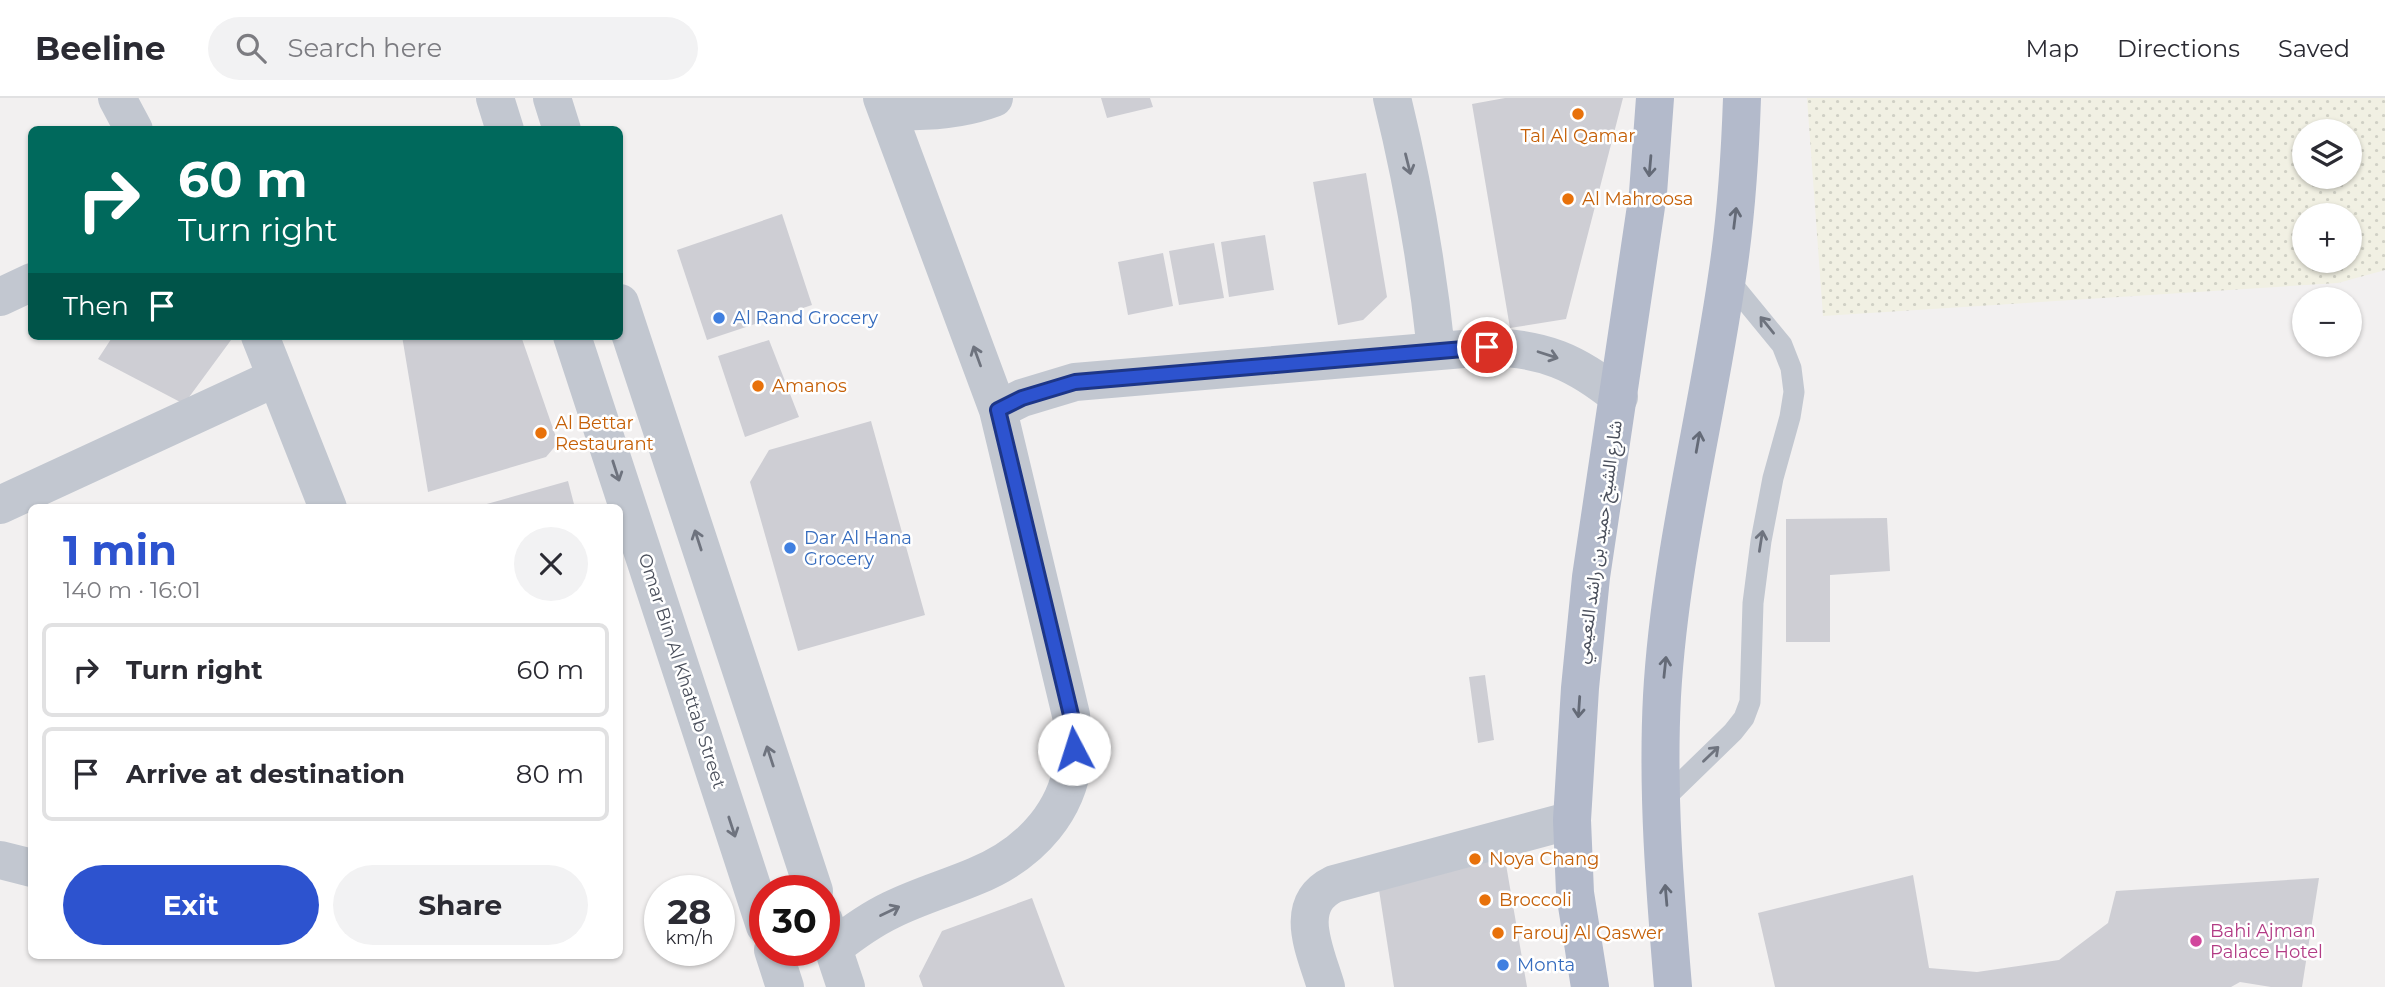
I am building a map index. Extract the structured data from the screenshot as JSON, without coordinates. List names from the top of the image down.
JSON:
{
  "streets": {
    "main road": ["شارع الشيخ حميد بن راشد النعيمي"],
    "street": ["Omar Bin Al Khattab Street"]
  },
  "places": [
    "Tal Al Qamar",
    "Al Mahroosa",
    "Al Rand Grocery",
    "Amanos",
    "Al Bettar Restaurant",
    "Dar Al Hana Grocery",
    "Noya Chang",
    "Broccoli",
    "Farouj Al Qaswer",
    "Bahi Ajman Palace Hotel",
    "Monta"
  ],
  "page": {
    "header": "Beeline",
    "search": "Search here",
    "nav": ["Map", "Directions", "Saved"],
    "map_buttons": ["+", "−"],
    "turn": ["60 m", "Turn right"],
    "then": "Then",
    "heading": ["1 min", "140 m · 16:01"],
    "list": [
      {
        "name": "Turn right",
        "value": "60 m"
      },
      {
        "name": "Arrive at destination",
        "value": "80 m"
      }
    ],
    "buttons": ["Exit", "Share"],
    "speed": "28 km/h",
    "limit": "30"
  }
}
